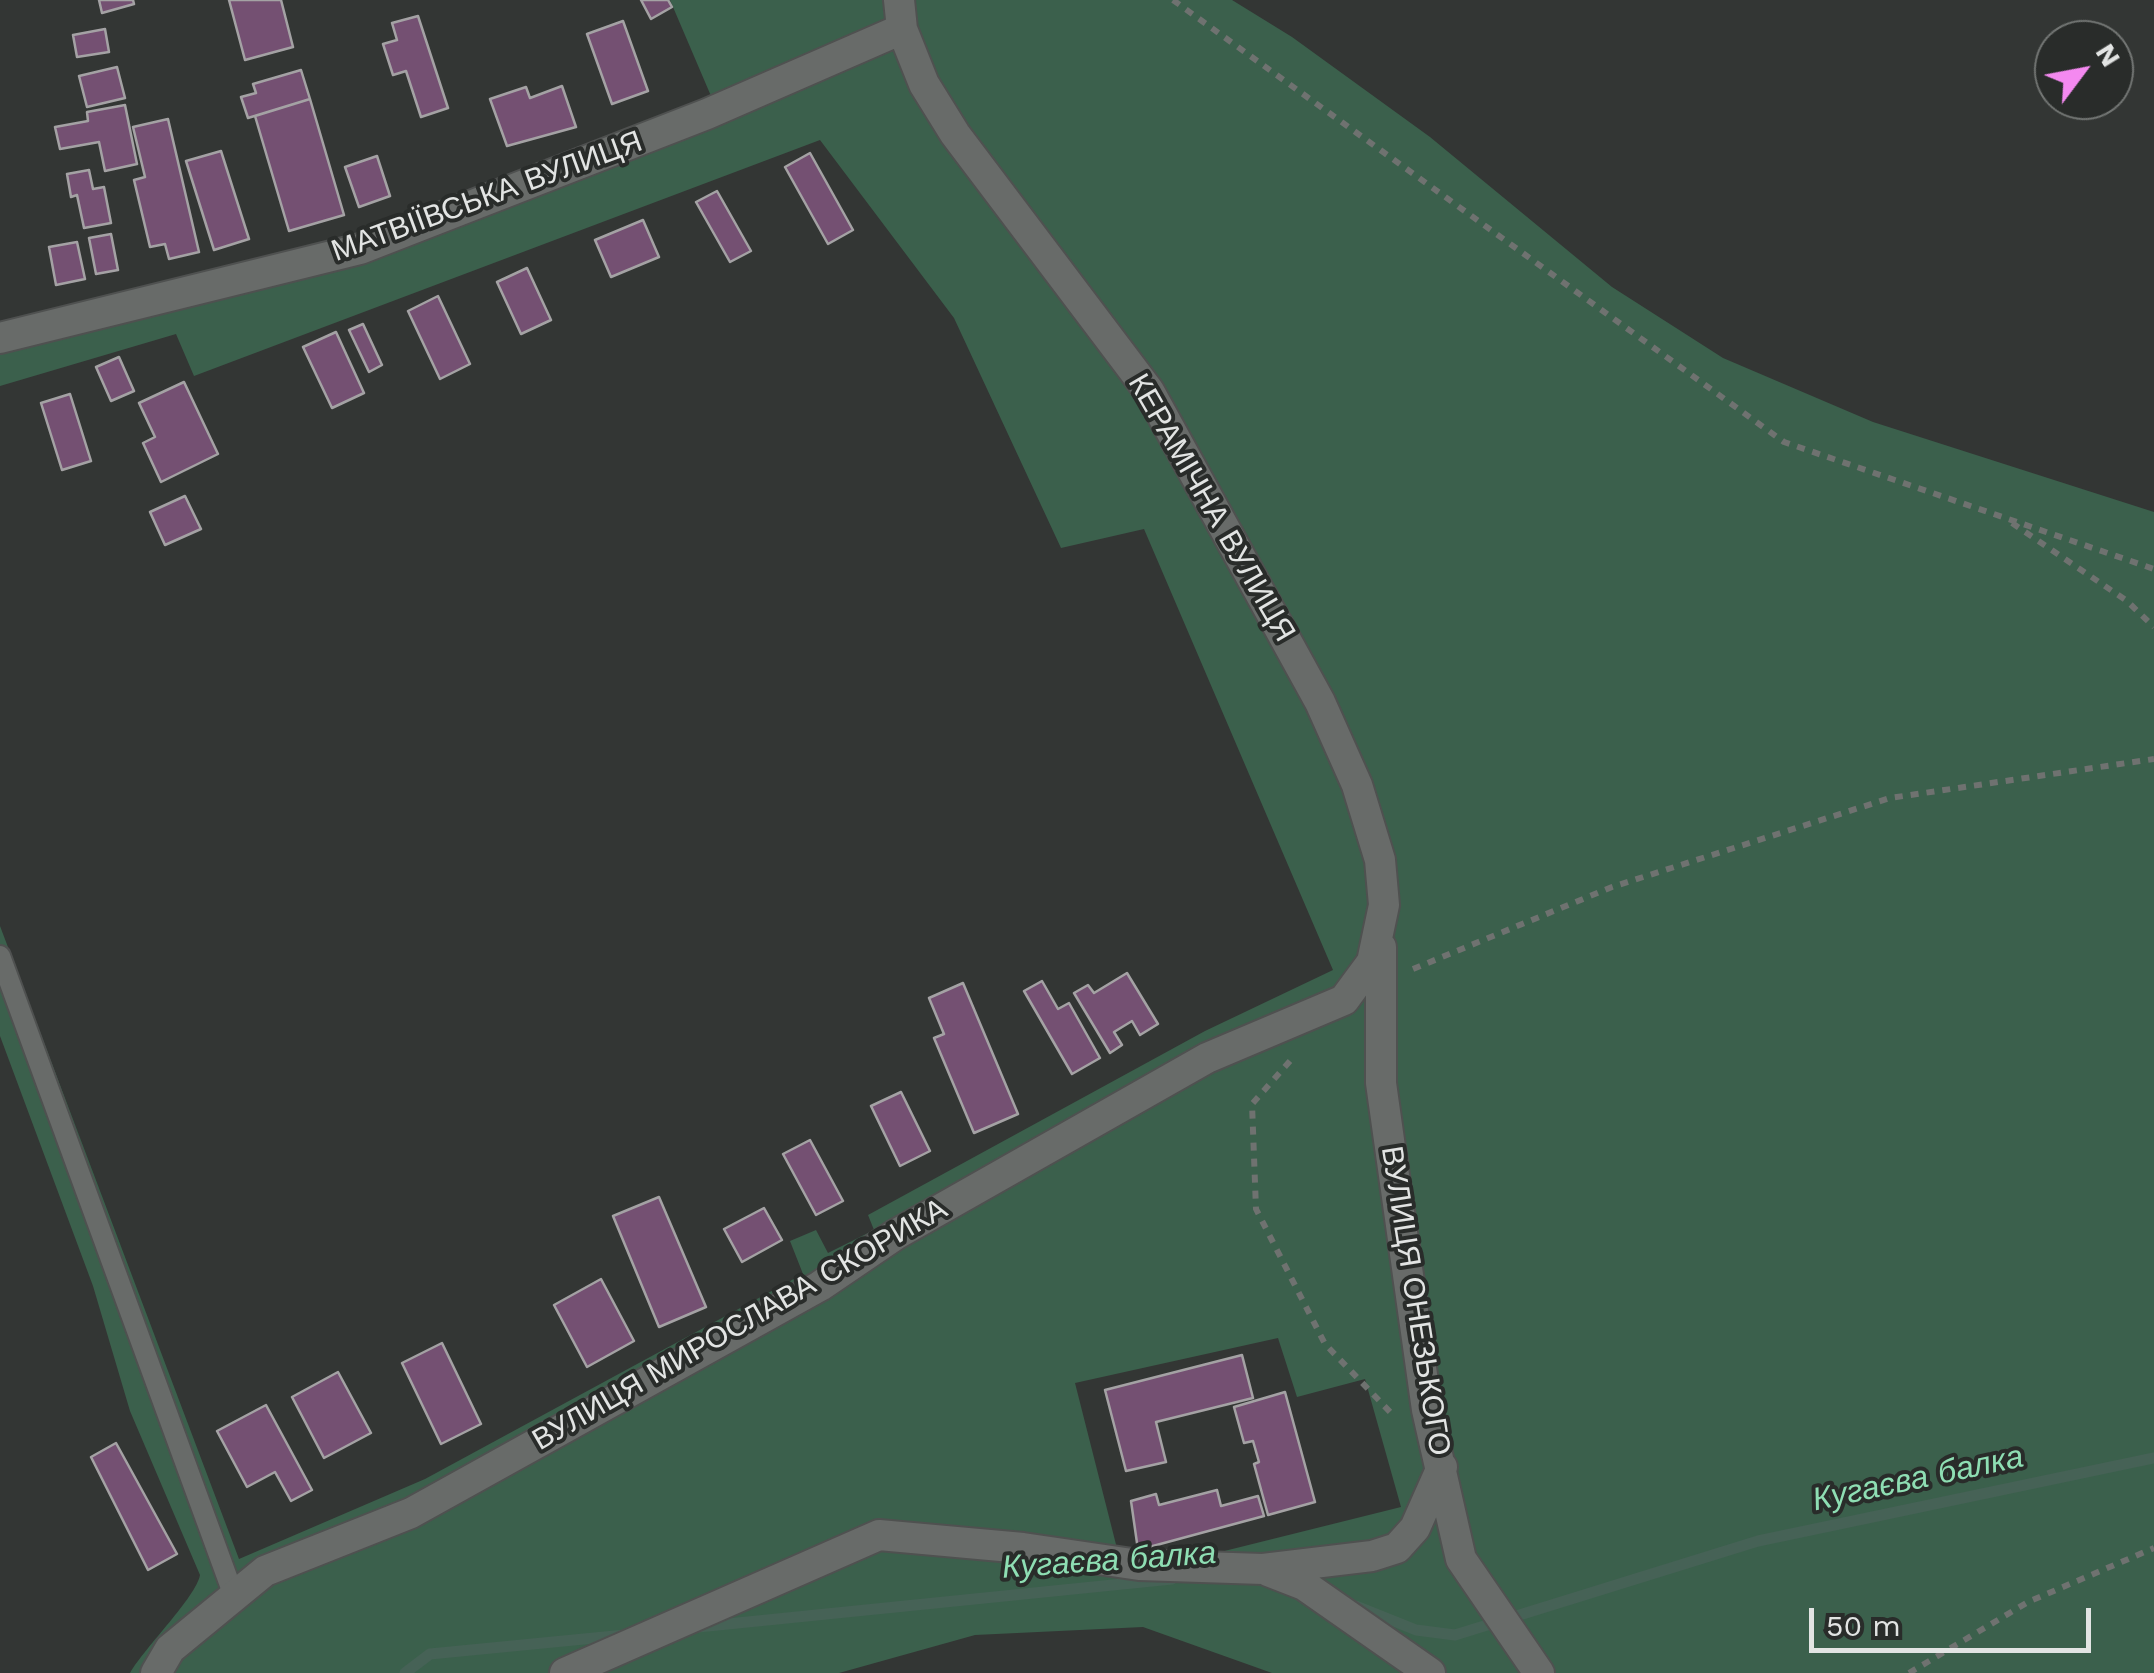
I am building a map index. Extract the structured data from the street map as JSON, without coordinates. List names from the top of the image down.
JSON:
{
  "streets": {
    "street": [
      "МАТВІЇВСЬКА ВУЛИЦЯ",
      "КЕРАМІЧНА ВУЛИЦЯ",
      "ВУЛИЦЯ ОНЕЗЬКОГО",
      "ВУЛИЦЯ МИРОСЛАВА СКОРИКА"
    ]
  },
  "crossings": [
    ["МАТВІЇВСЬКА ВУЛИЦЯ", "КЕРАМІЧНА ВУЛИЦЯ"],
    ["КЕРАМІЧНА ВУЛИЦЯ", "ВУЛИЦЯ ОНЕЗЬКОГО"],
    ["КЕРАМІЧНА ВУЛИЦЯ", "ВУЛИЦЯ МИРОСЛАВА СКОРИКА"]
  ],
  "water": ["Кугаєва балка"],
  "scale_bar": "50 m",
  "north": "top right"
}
